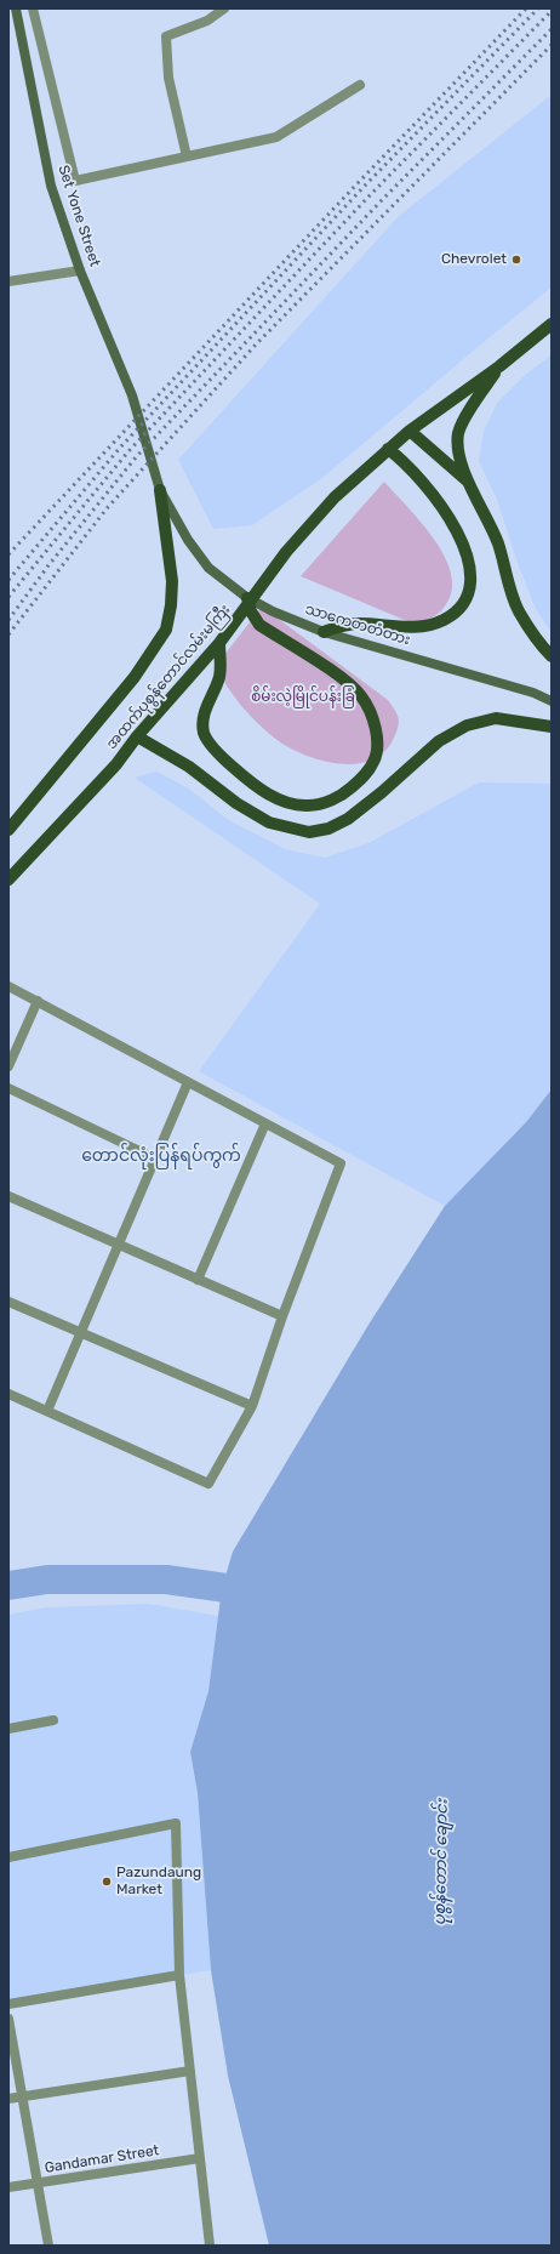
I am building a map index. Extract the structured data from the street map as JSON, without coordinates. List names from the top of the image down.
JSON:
{
  "streets": {
    "main road": ["Set Yone Street", "သာကေတတံတား", "အထက်ပုစွန်တောင်လမ်းမကြီး"],
    "street": ["Gandamar Street"]
  },
  "crossings": [
    ["Set Yone Street", "သာကေတတံတား"]
  ],
  "districts": ["တောင်လုံးပြန်ရပ်ကွက်"],
  "water": ["ပုစွန်တောင် ချောင်း"],
  "parks": ["စိမ်းလဲ့မြိုင်ပန်းခြံ"],
  "places": ["Chevrolet", "Pazundaung Market"]
}
